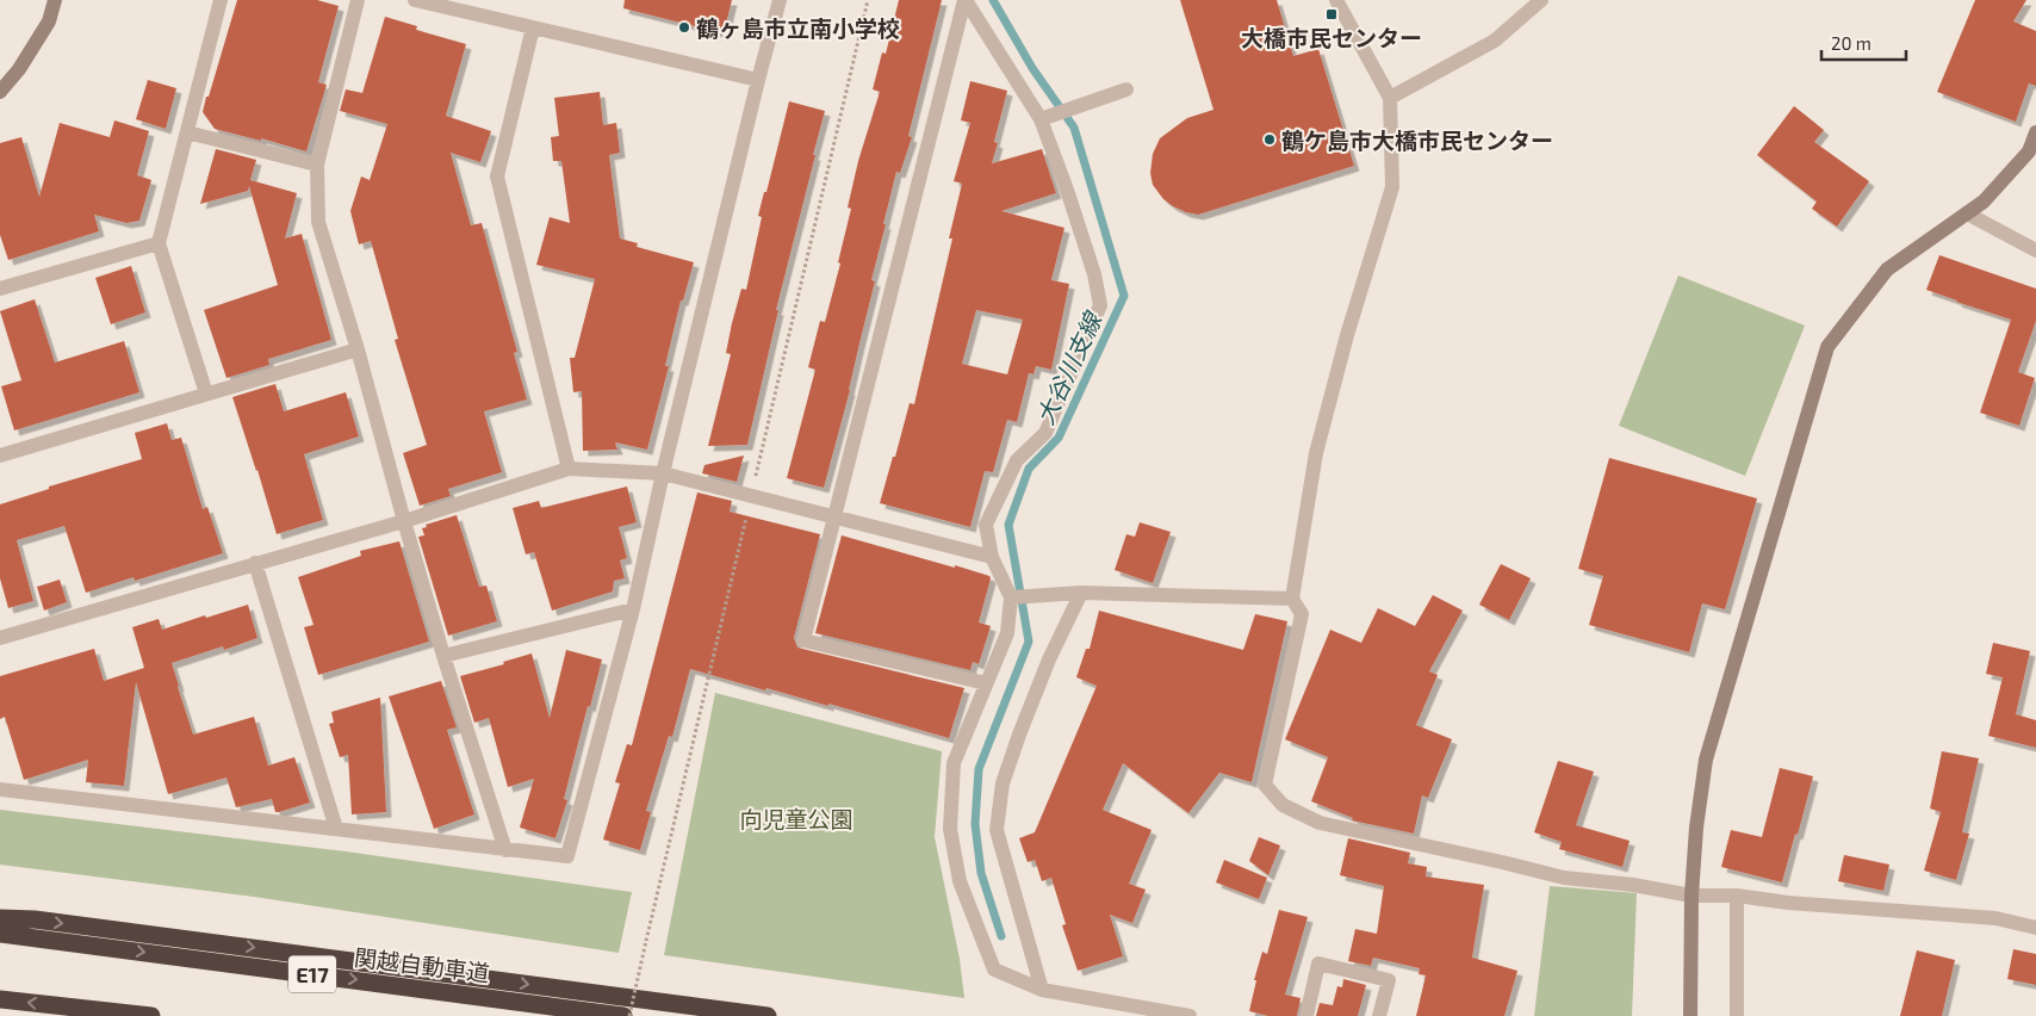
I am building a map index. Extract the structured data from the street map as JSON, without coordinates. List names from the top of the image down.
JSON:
{
  "streets": {
    "highway": ["関越自動車道", "E17"]
  },
  "water": ["大谷川支線"],
  "parks": ["向児童公園"],
  "places": {
    "transit": ["大橋市民センター"],
    "other": ["鶴ヶ島市立南小学校", "鶴ケ島市大橋市民センター"]
  },
  "scale_bar": "20 m"
}
